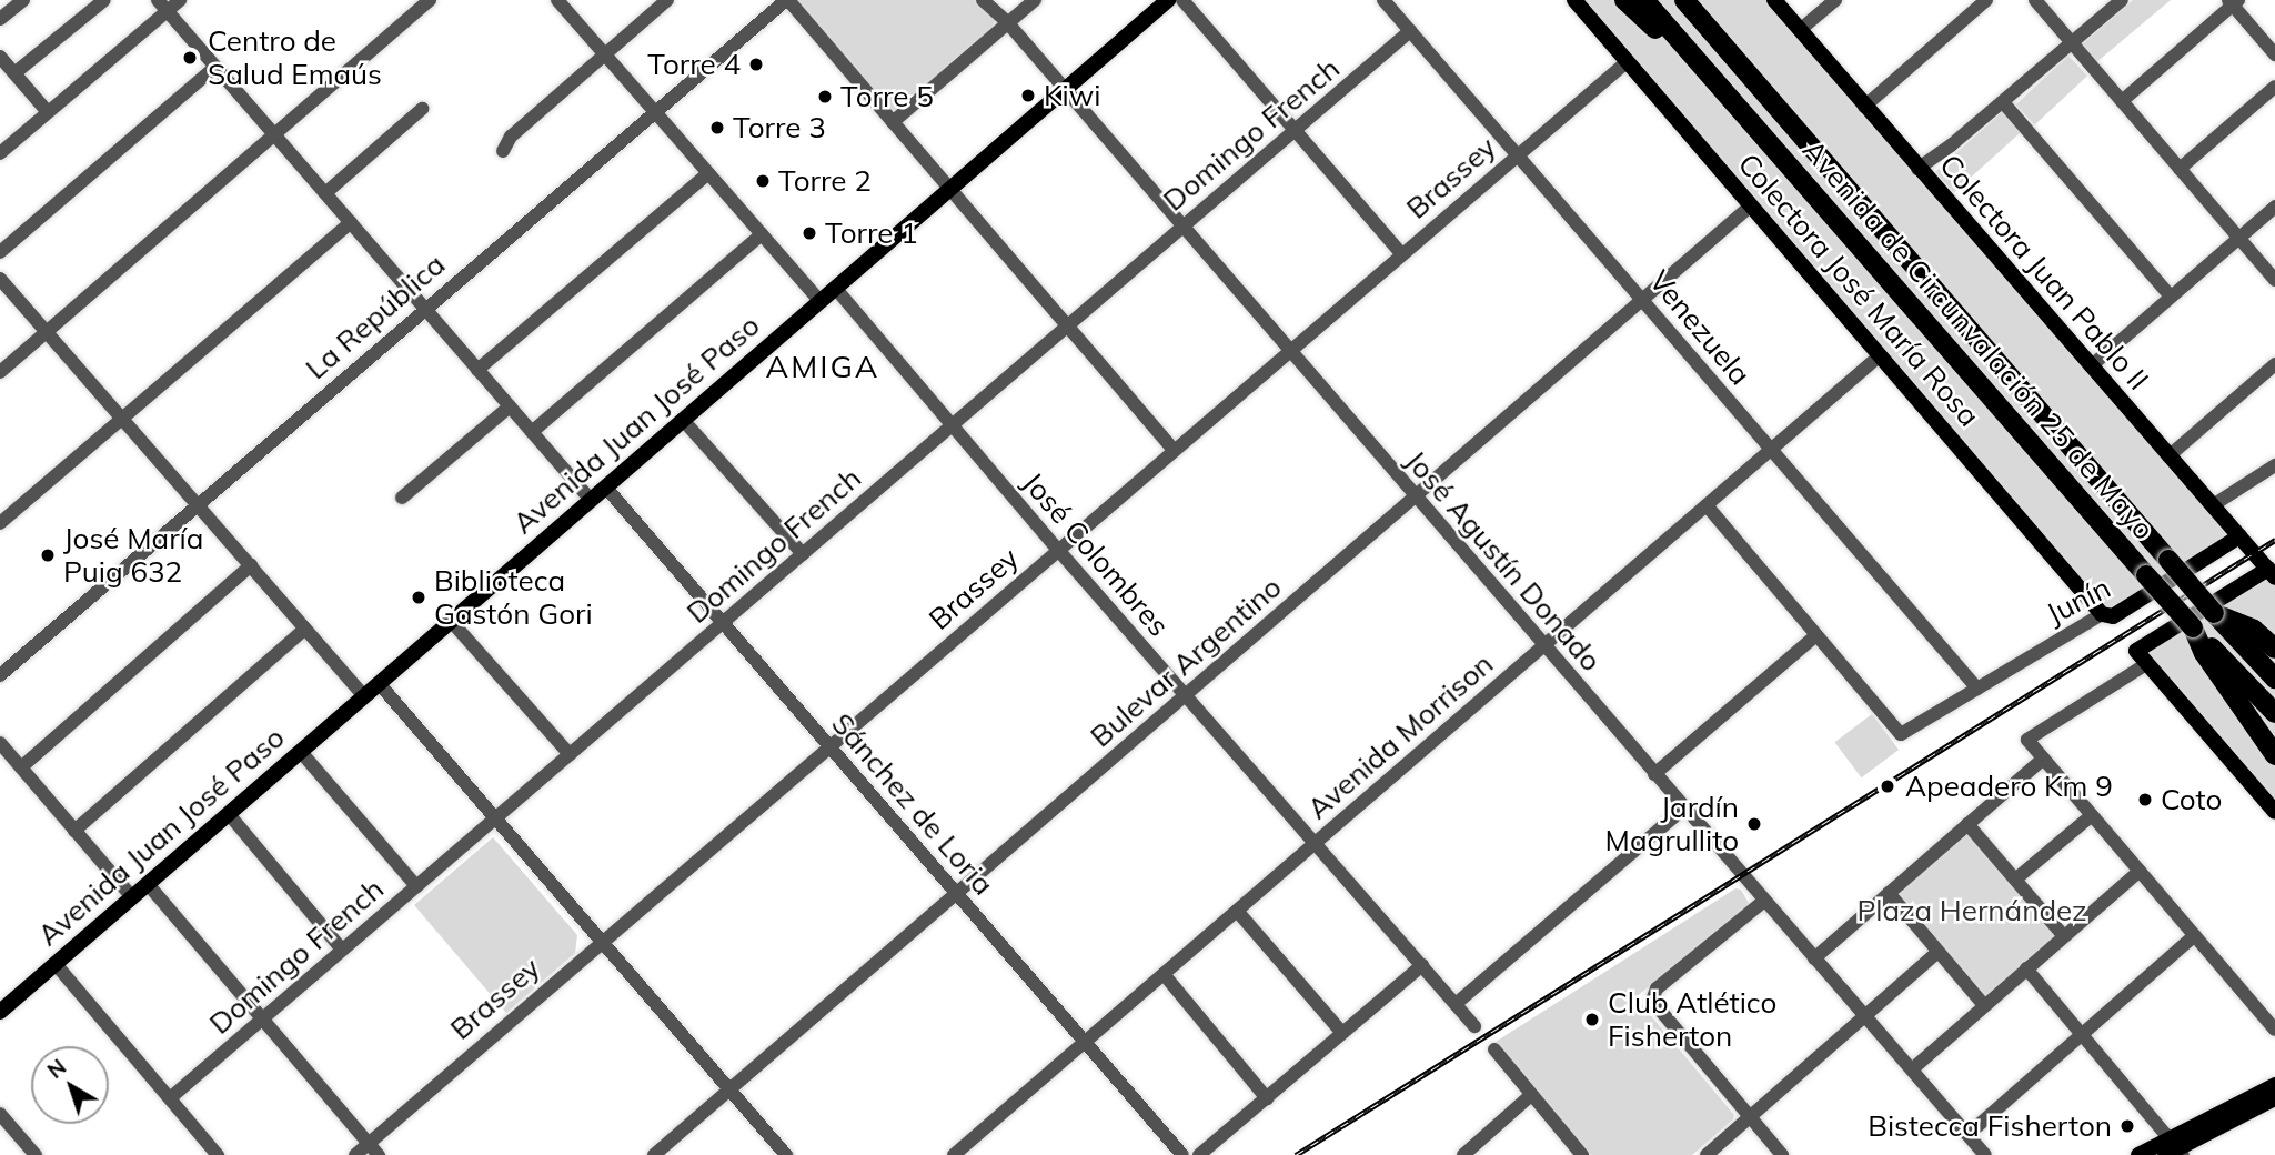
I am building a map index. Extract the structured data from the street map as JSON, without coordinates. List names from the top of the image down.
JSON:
{
  "streets": {
    "highway": ["Avenida de Circunvalación 25 de Mayo"],
    "main road": [
      "Colectora Juan Pablo II",
      "Colectora José María Rosa",
      "Avenida Juan José Paso",
      "Junín"
    ],
    "street": [
      "Domingo French",
      "Brassey",
      "La República",
      "Venezuela",
      "José Colombres",
      "José Agustín Donado",
      "Bulevar Argentino",
      "Avenida Morrison",
      "Sánchez de Loria"
    ]
  },
  "crossings": [
    ["Domingo French", "Venezuela"],
    ["Domingo French", "José Colombres"],
    ["Domingo French", "José Agustín Donado"],
    ["Domingo French", "Sánchez de Loria"],
    ["Brassey", "Colectora José María Rosa"],
    ["Brassey", "Venezuela"],
    ["Brassey", "José Colombres"],
    ["Brassey", "José Agustín Donado"],
    ["Brassey", "Sánchez de Loria"],
    ["Colectora Juan Pablo II", "Junín"],
    ["Colectora José María Rosa", "Junín"],
    ["Colectora José María Rosa", "Bulevar Argentino"],
    ["Colectora José María Rosa", "Avenida Morrison"],
    ["Venezuela", "Junín"],
    ["Venezuela", "Bulevar Argentino"],
    ["Venezuela", "Avenida Morrison"],
    ["Avenida Juan José Paso", "José Colombres"],
    ["Avenida Juan José Paso", "José Agustín Donado"],
    ["Avenida Juan José Paso", "Sánchez de Loria"],
    ["José Colombres", "Bulevar Argentino"],
    ["José Colombres", "Avenida Morrison"],
    ["José Agustín Donado", "Bulevar Argentino"],
    ["José Agustín Donado", "Avenida Morrison"],
    ["Bulevar Argentino", "Sánchez de Loria"],
    ["Avenida Morrison", "Sánchez de Loria"]
  ],
  "districts": ["AMIGA"],
  "parks": ["Plaza Hernández"],
  "places": [
    "Centro de Salud Emaús",
    "Torre 4",
    "Kiwi",
    "Torre 5",
    "Torre 3",
    "Torre 2",
    "Torre 1",
    "José María Puig 632",
    "Biblioteca Gastón Gori",
    "Apeadero Km 9",
    "Coto",
    "Jardín Magrullito",
    "Club Atlético Fisherton",
    "Bistecca Fisherton"
  ],
  "north": "top left"
}
